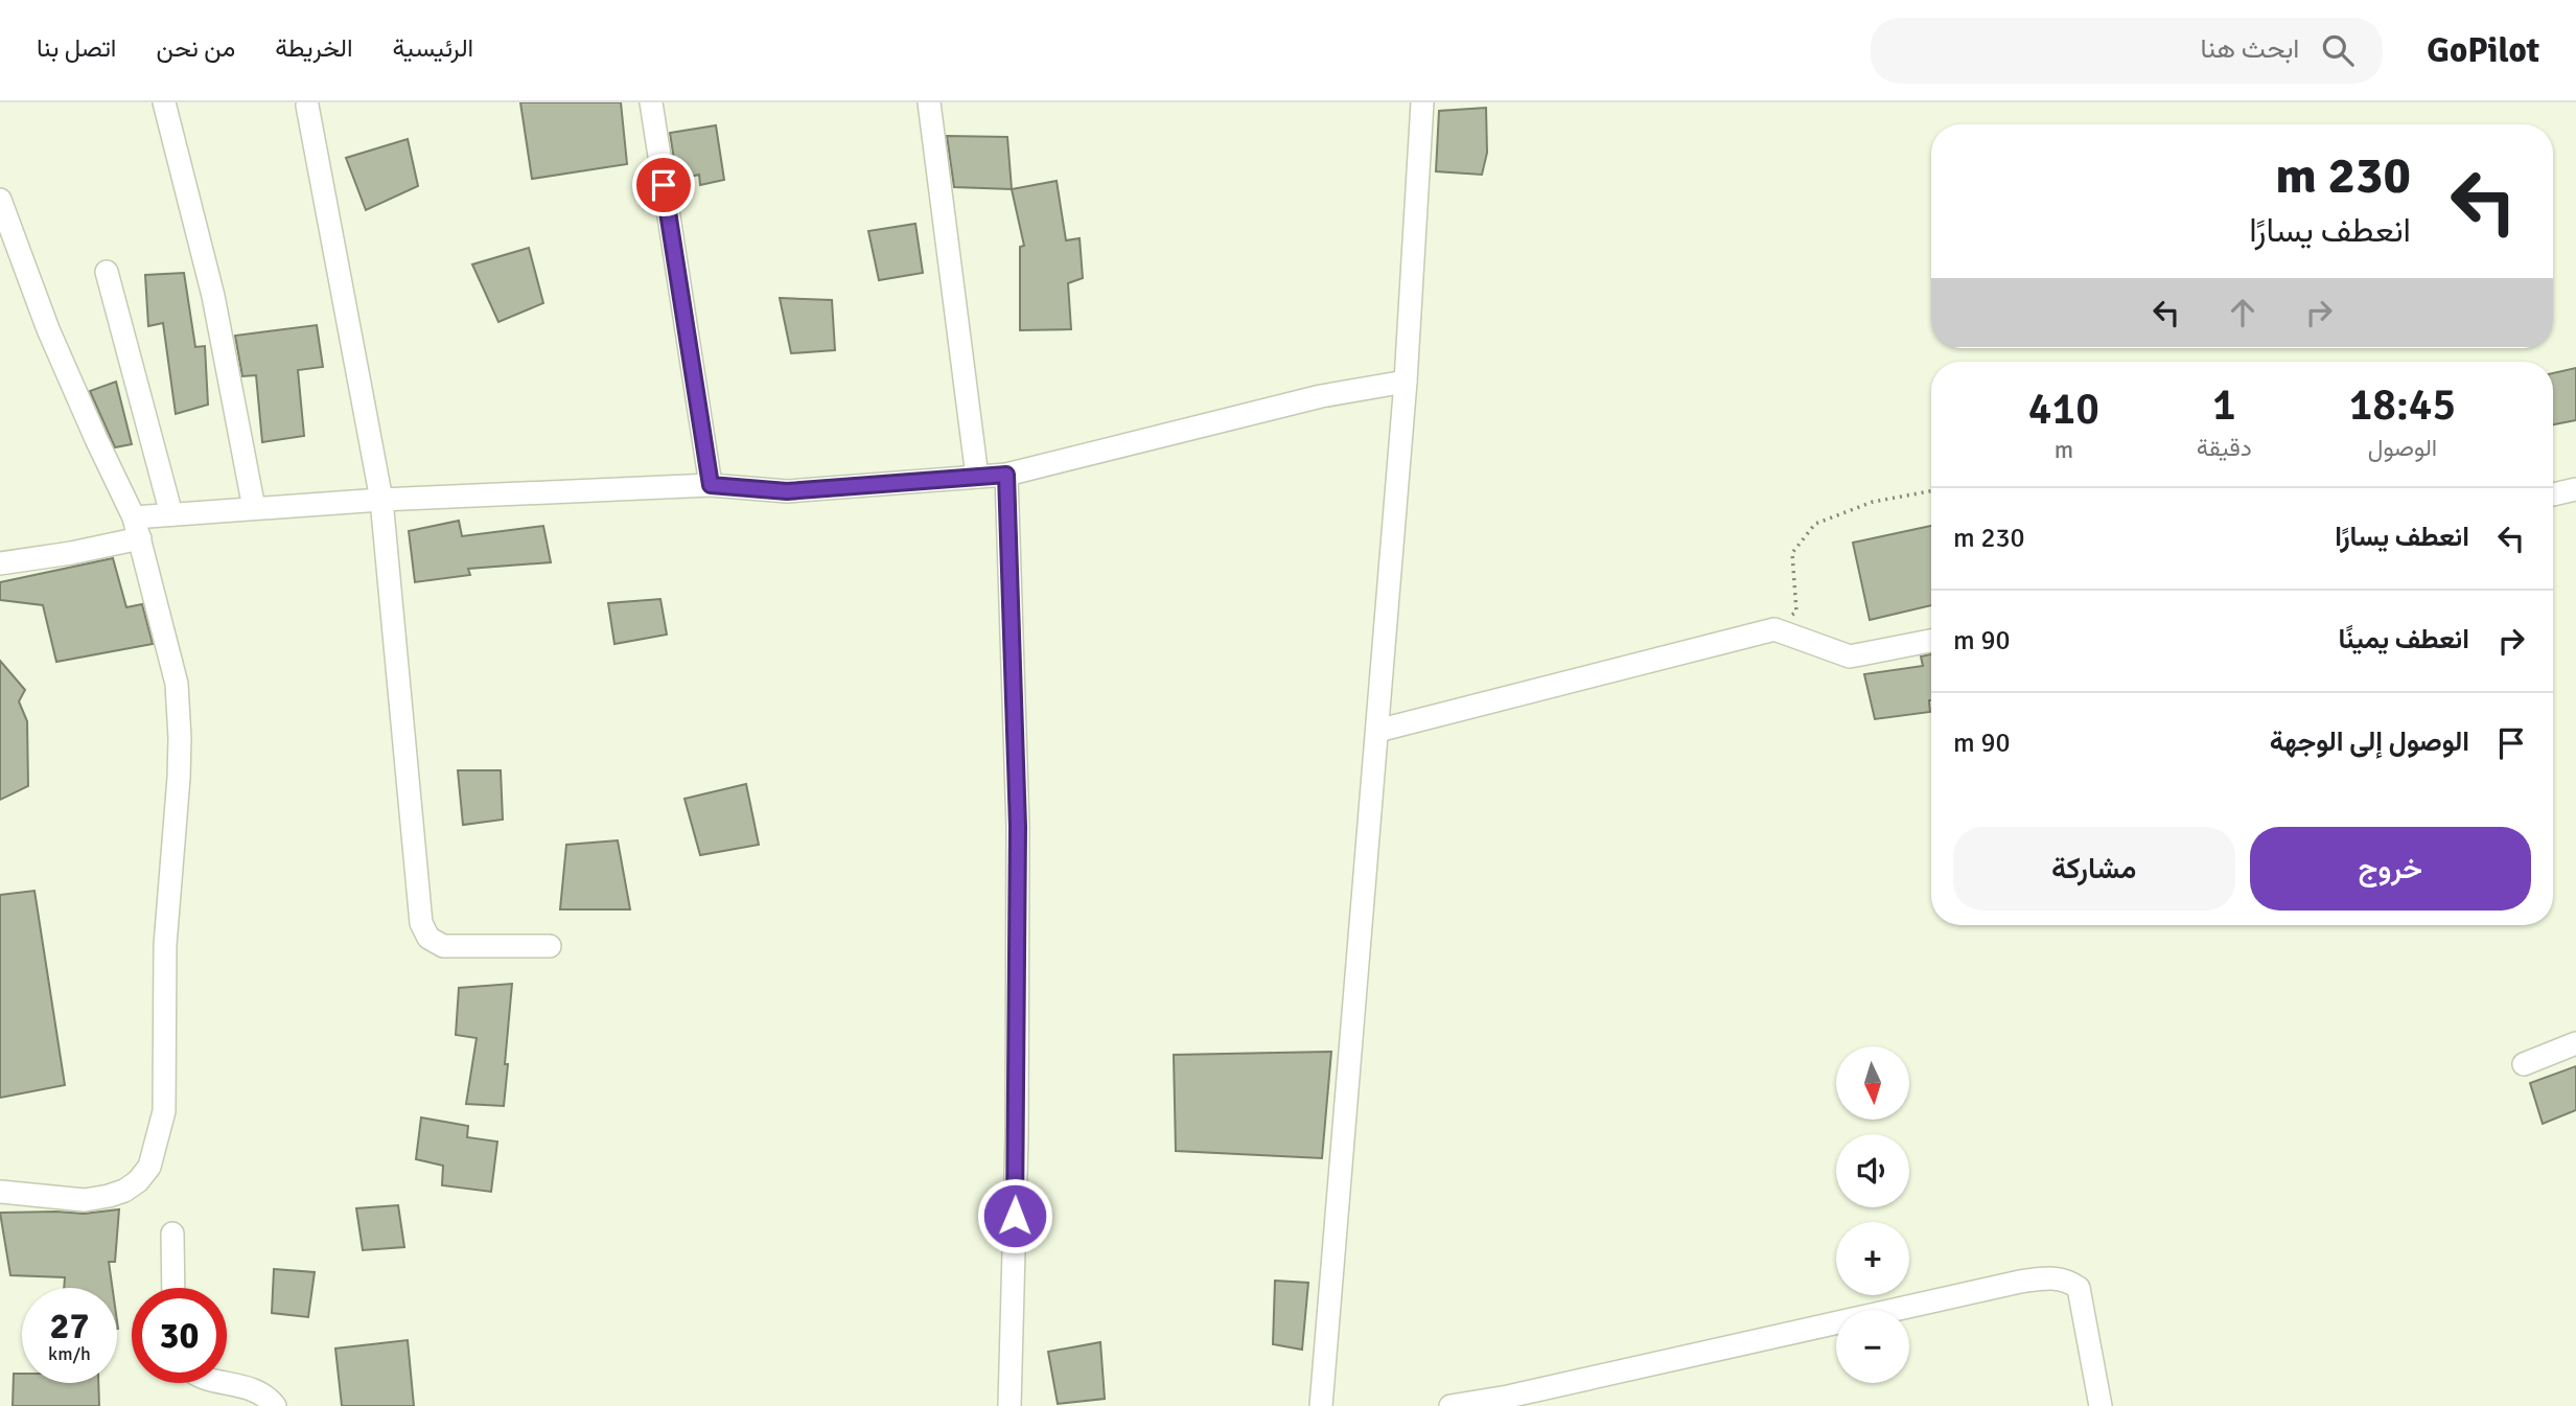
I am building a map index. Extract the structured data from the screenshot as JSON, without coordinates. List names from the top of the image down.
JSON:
{
  "north": "bottom",
  "page": {
    "header": "GoPilot",
    "search": "ابحث هنا",
    "nav": [
      "الرئيسية",
      "الخريطة",
      "من نحن",
      "اتصل بنا"
    ],
    "turn": ["230 m", "انعطف يسارًا"],
    "eta": [
      "18:45",
      "الوصول",
      "1",
      "دقيقة",
      "410",
      "m"
    ],
    "list": [
      {
        "name": "انعطف يسارًا",
        "value": "230 m"
      },
      {
        "name": "انعطف يمينًا",
        "value": "90 m"
      },
      {
        "name": "الوصول إلى الوجهة",
        "value": "90 m"
      }
    ],
    "buttons": ["خروج", "مشاركة"],
    "map_buttons": ["+", "−"],
    "speed": "27 km/h",
    "limit": "30"
  }
}
